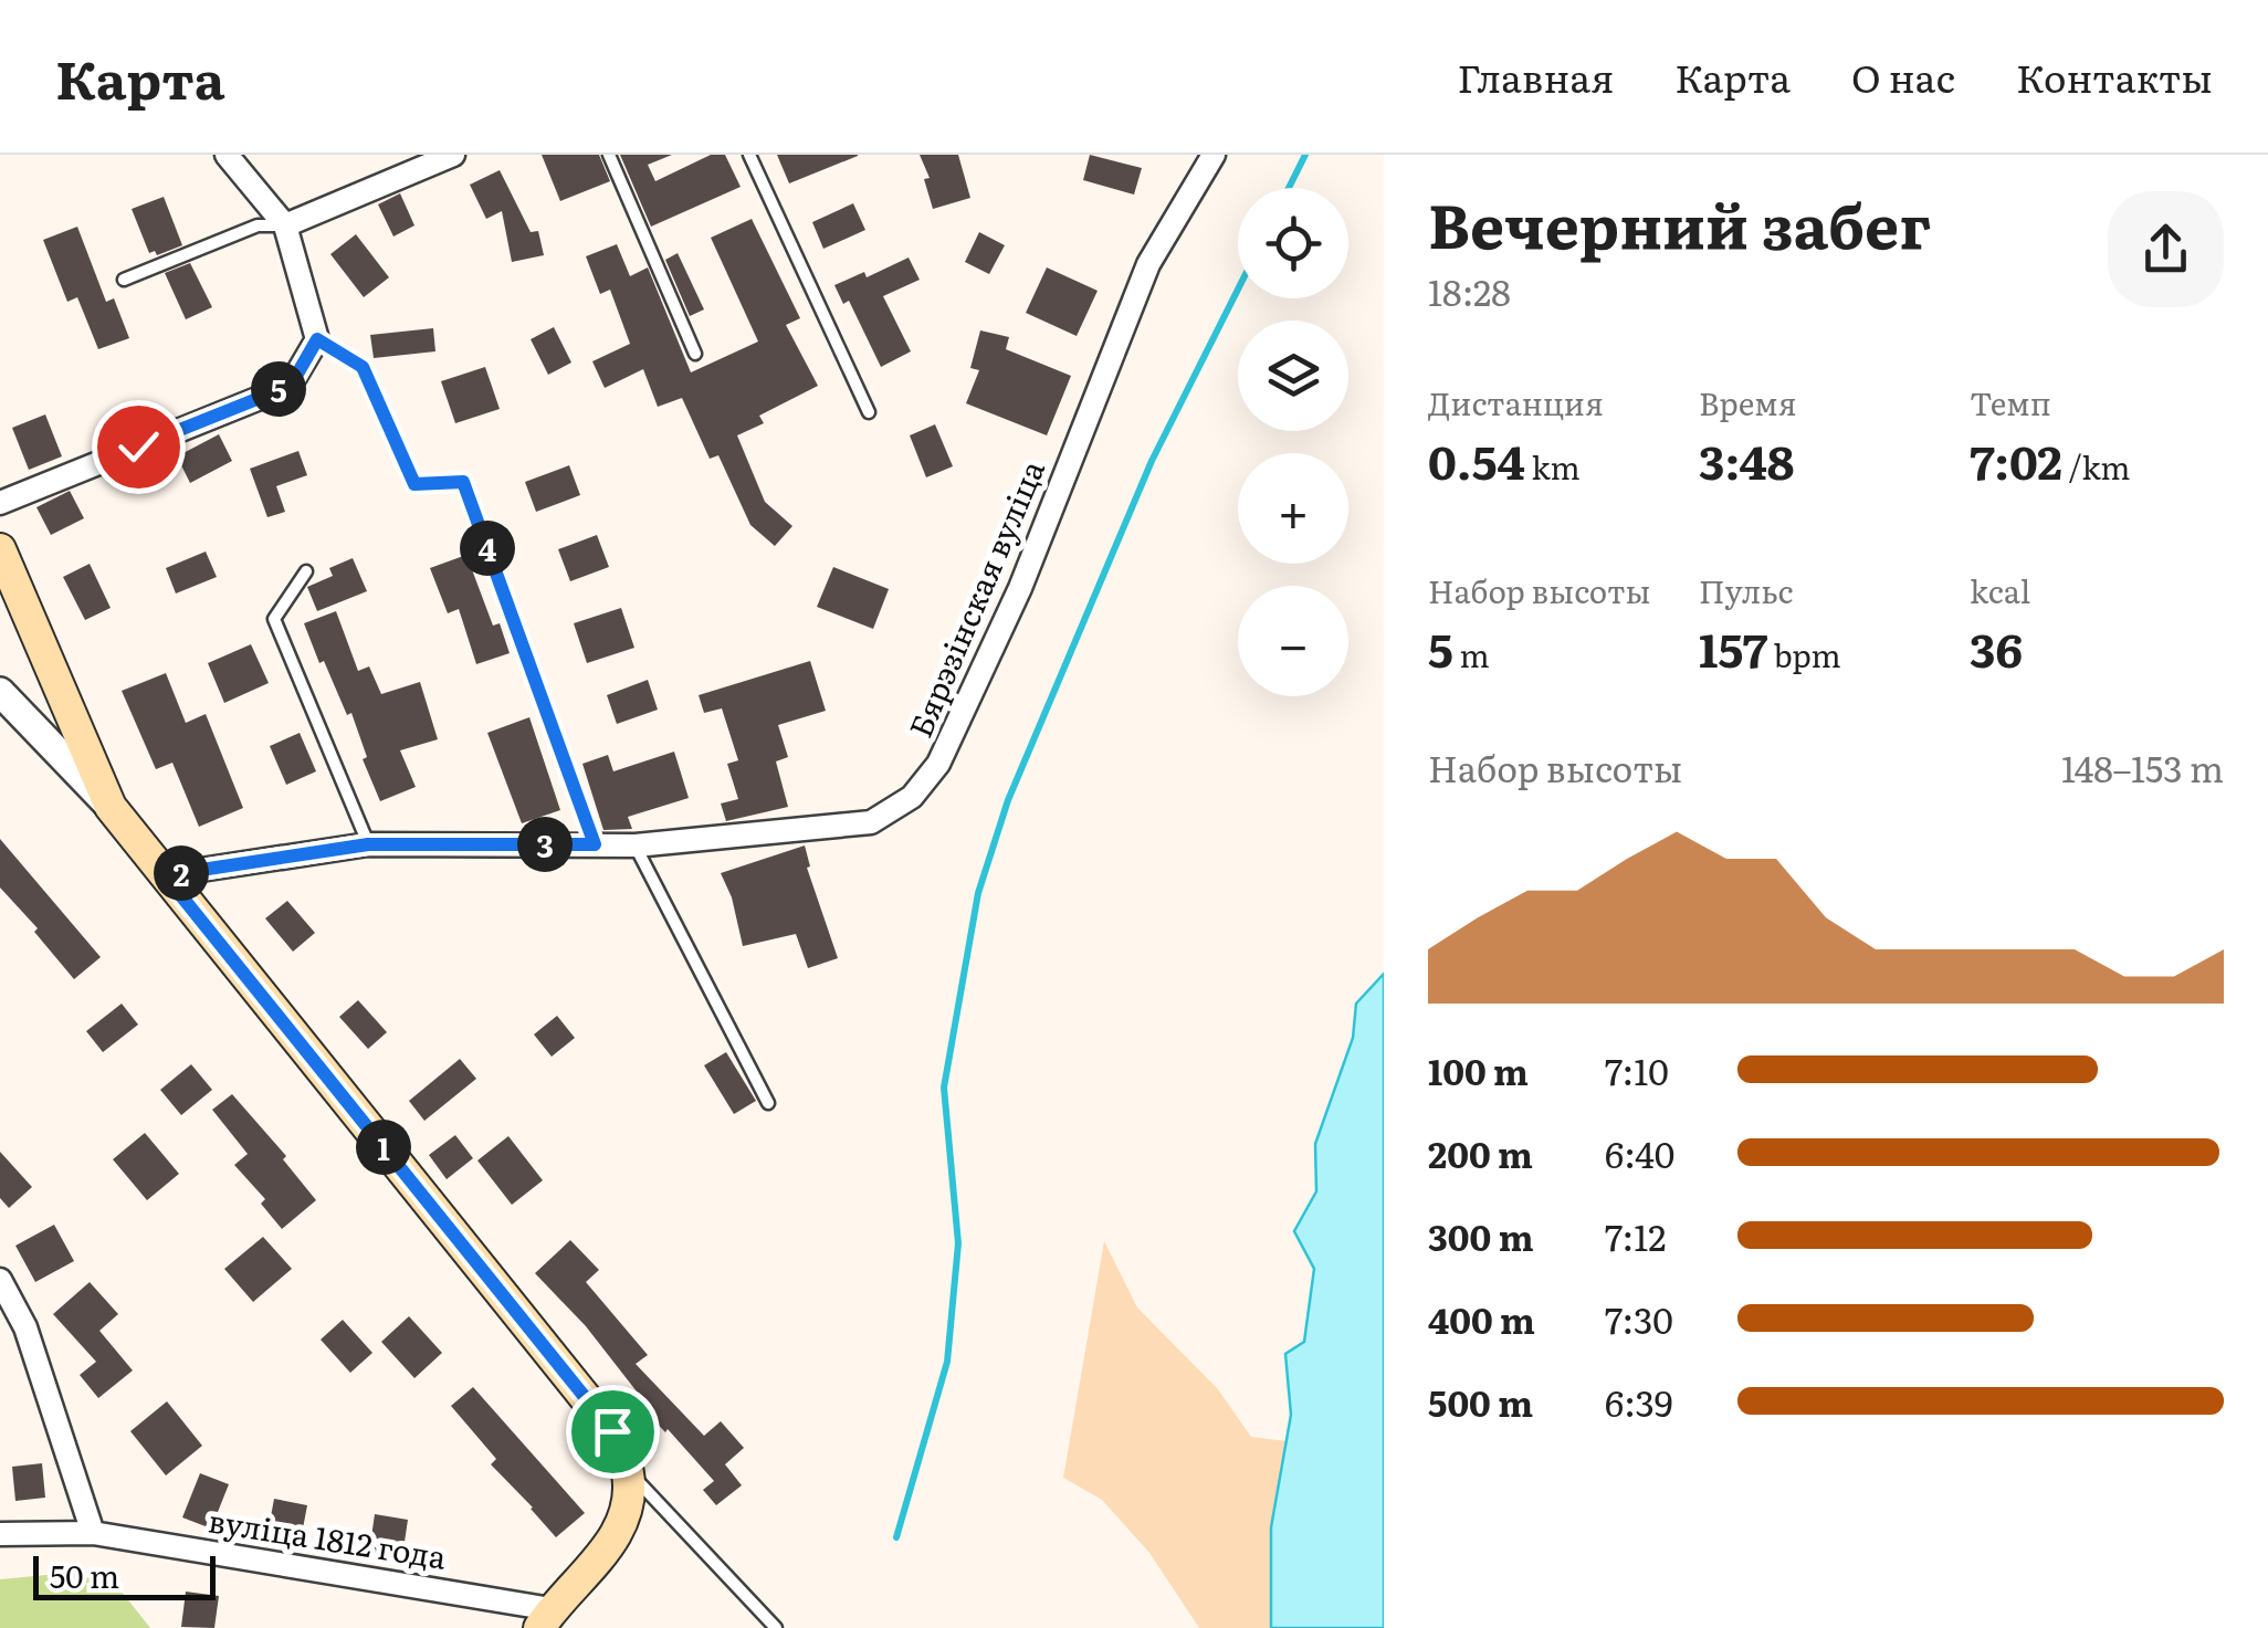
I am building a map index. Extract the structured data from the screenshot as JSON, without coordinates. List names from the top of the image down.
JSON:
{
  "streets": {
    "street": ["Бярэзінская вуліца", "вуліца 1812 года"]
  },
  "scale_bar": "50 m",
  "page": {
    "header": "Карта",
    "nav": [
      "Главная",
      "Карта",
      "О нас",
      "Контакты"
    ],
    "heading": ["Вечерний забег", "18:28"],
    "map_buttons": ["+", "−"],
    "stats": [
      ["Дистанция", "0.54 km"],
      ["Время", "3:48"],
      ["Темп", "7:02 /km"],
      ["Набор высоты", "5 m"],
      ["Пульс", "157 bpm"],
      ["kcal", "36"]
    ],
    "pins": [
      "5",
      "4",
      "3",
      "2",
      "1"
    ],
    "chart": ["Набор высоты", "148–153 m"],
    "list": [
      {
        "name": "100 m",
        "note": "7:10"
      },
      {
        "name": "200 m",
        "note": "6:40"
      },
      {
        "name": "300 m",
        "note": "7:12"
      },
      {
        "name": "400 m",
        "note": "7:30"
      },
      {
        "name": "500 m",
        "note": "6:39"
      }
    ],
    "scale": "50 m"
  }
}
